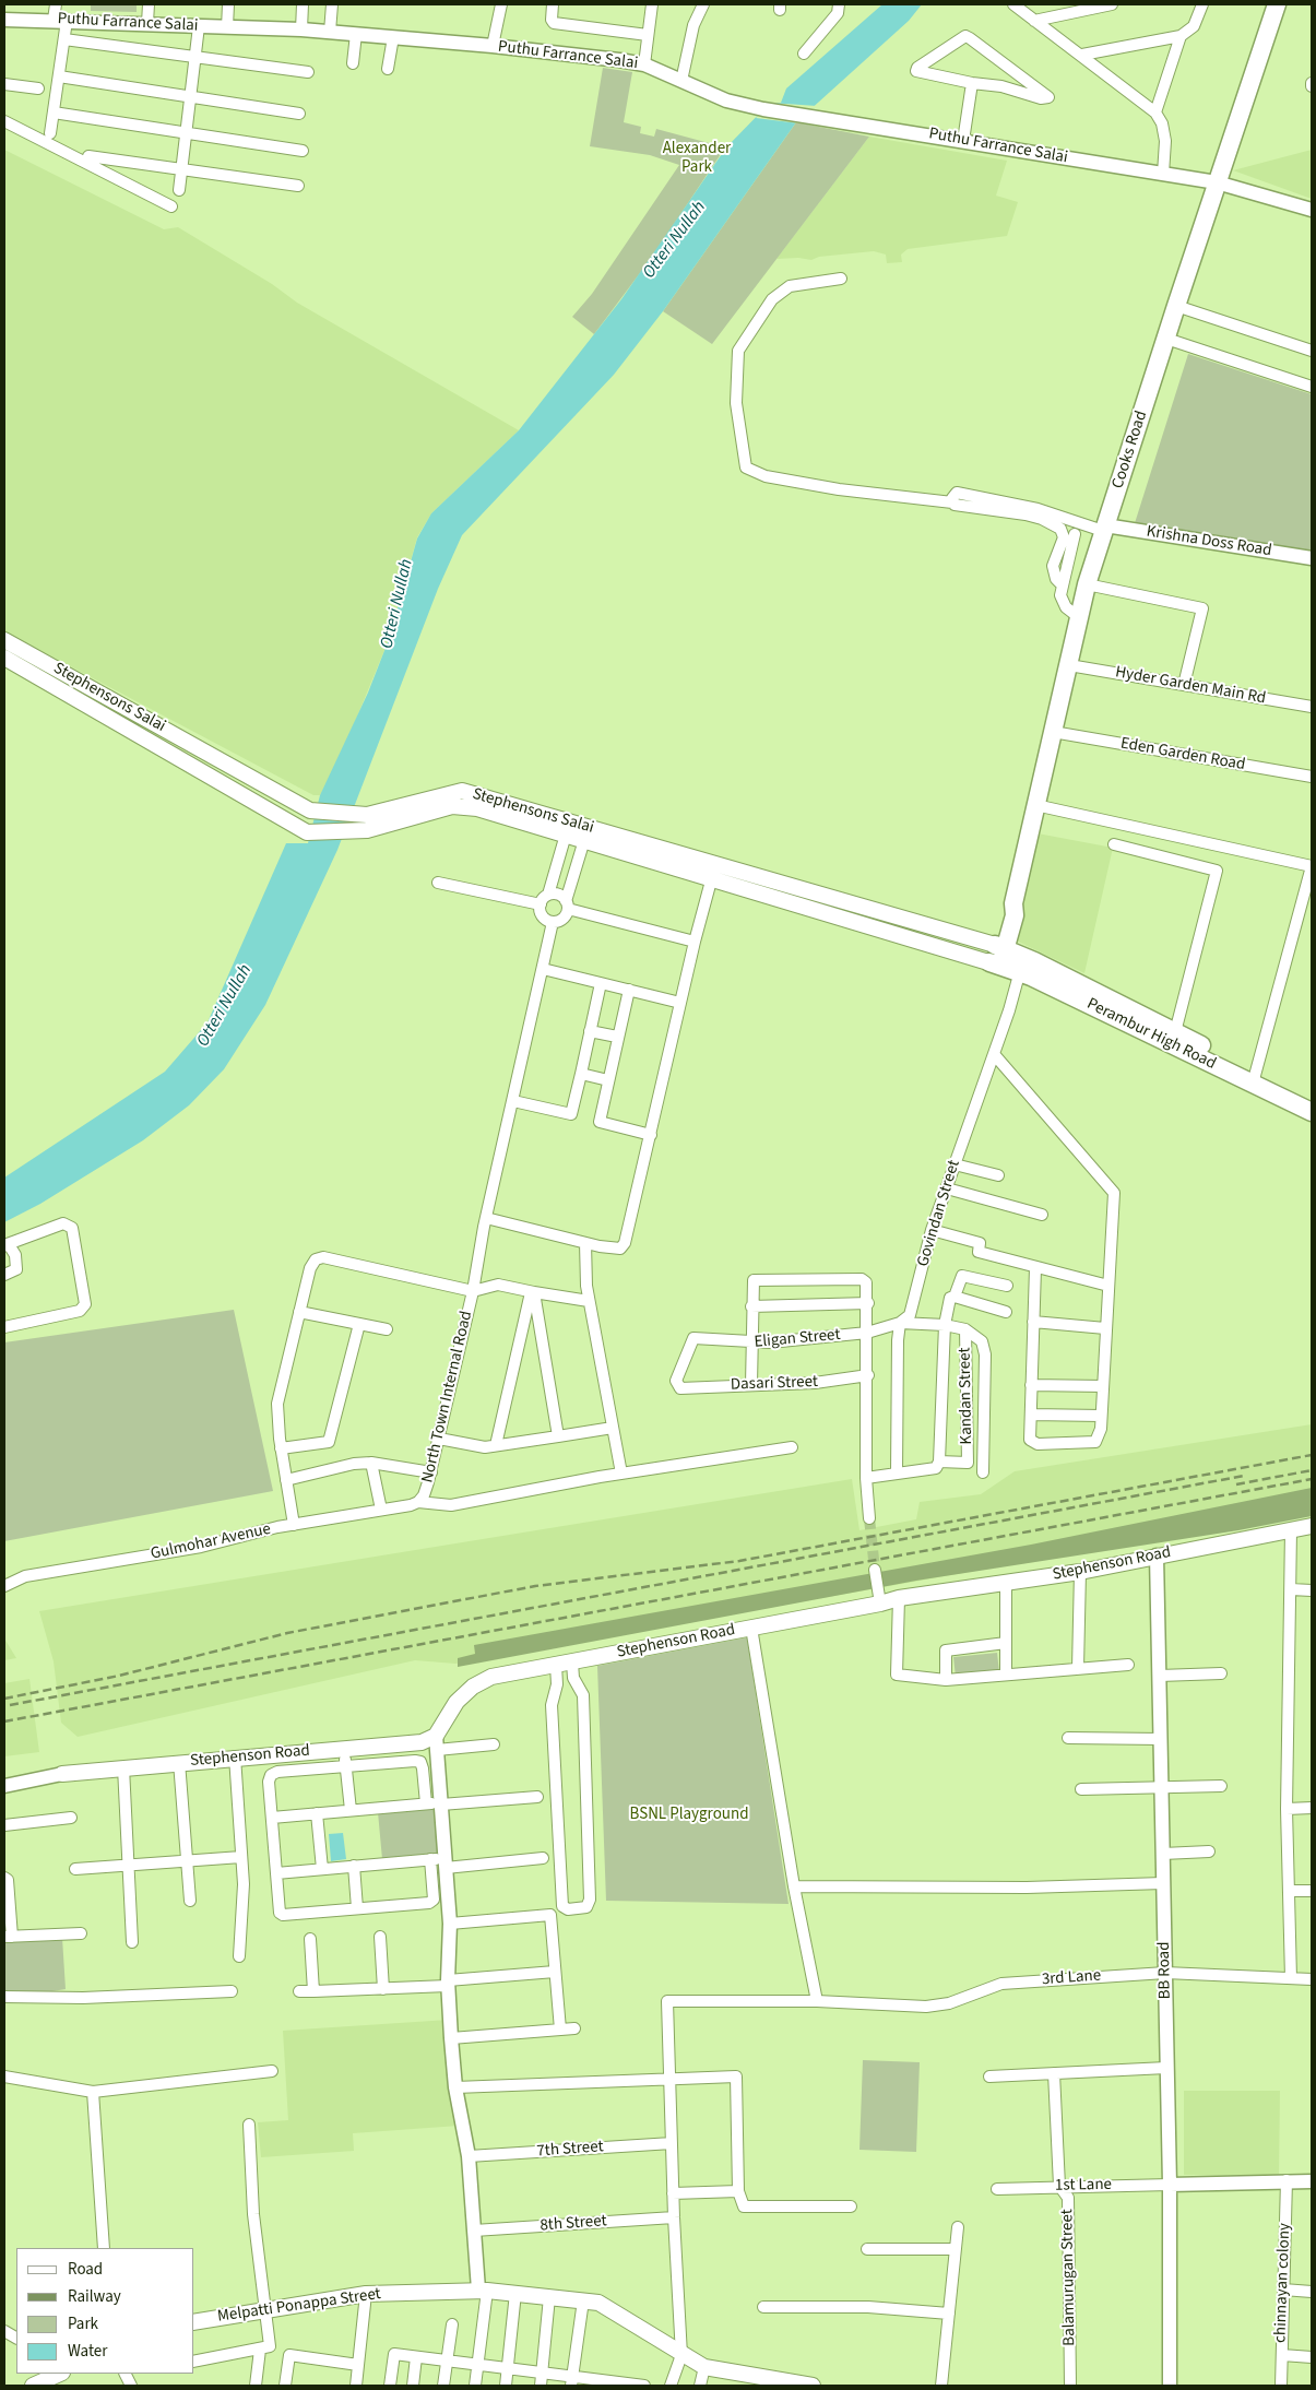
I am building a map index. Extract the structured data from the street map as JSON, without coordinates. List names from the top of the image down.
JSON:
{
  "streets": {
    "main road": [
      "Cooks Road",
      "Stephensons Salai",
      "Perambur High Road",
      "Stephenson Road",
      "Melpatti Ponappa Street"
    ],
    "street": [
      "Puthu Farrance Salai",
      "Krishna Doss Road",
      "Hyder Garden Main Rd",
      "Eden Garden Road",
      "Govindan Street",
      "Eligan Street",
      "Dasari Street",
      "Kandan Street",
      "North Town Internal Road",
      "Gulmohar Avenue",
      "BB Road",
      "3rd Lane",
      "7th Street",
      "1st Lane",
      "8th Street",
      "Balamurugan Street",
      "chinnayan colony"
    ]
  },
  "crossings": [
    ["Puthu Farrance Salai", "Cooks Road"],
    ["Cooks Road", "Krishna Doss Road"],
    ["Cooks Road", "Hyder Garden Main Rd"],
    ["Cooks Road", "Stephensons Salai"],
    ["Cooks Road", "Eden Garden Road"],
    ["Cooks Road", "Perambur High Road"],
    ["Stephensons Salai", "Perambur High Road"],
    ["Perambur High Road", "Govindan Street"],
    ["Govindan Street", "Eligan Street"],
    ["Eligan Street", "Dasari Street"],
    ["Eligan Street", "Kandan Street"],
    ["North Town Internal Road", "Gulmohar Avenue"],
    ["Stephenson Road", "BB Road"],
    ["BB Road", "3rd Lane"],
    ["BB Road", "1st Lane"],
    ["1st Lane", "Balamurugan Street"]
  ],
  "water": ["Otteri Nullah"],
  "parks": ["Alexander Park", "BSNL Playground"],
  "legend": [
    "Road",
    "Railway",
    "Park",
    "Water"
  ]
}
